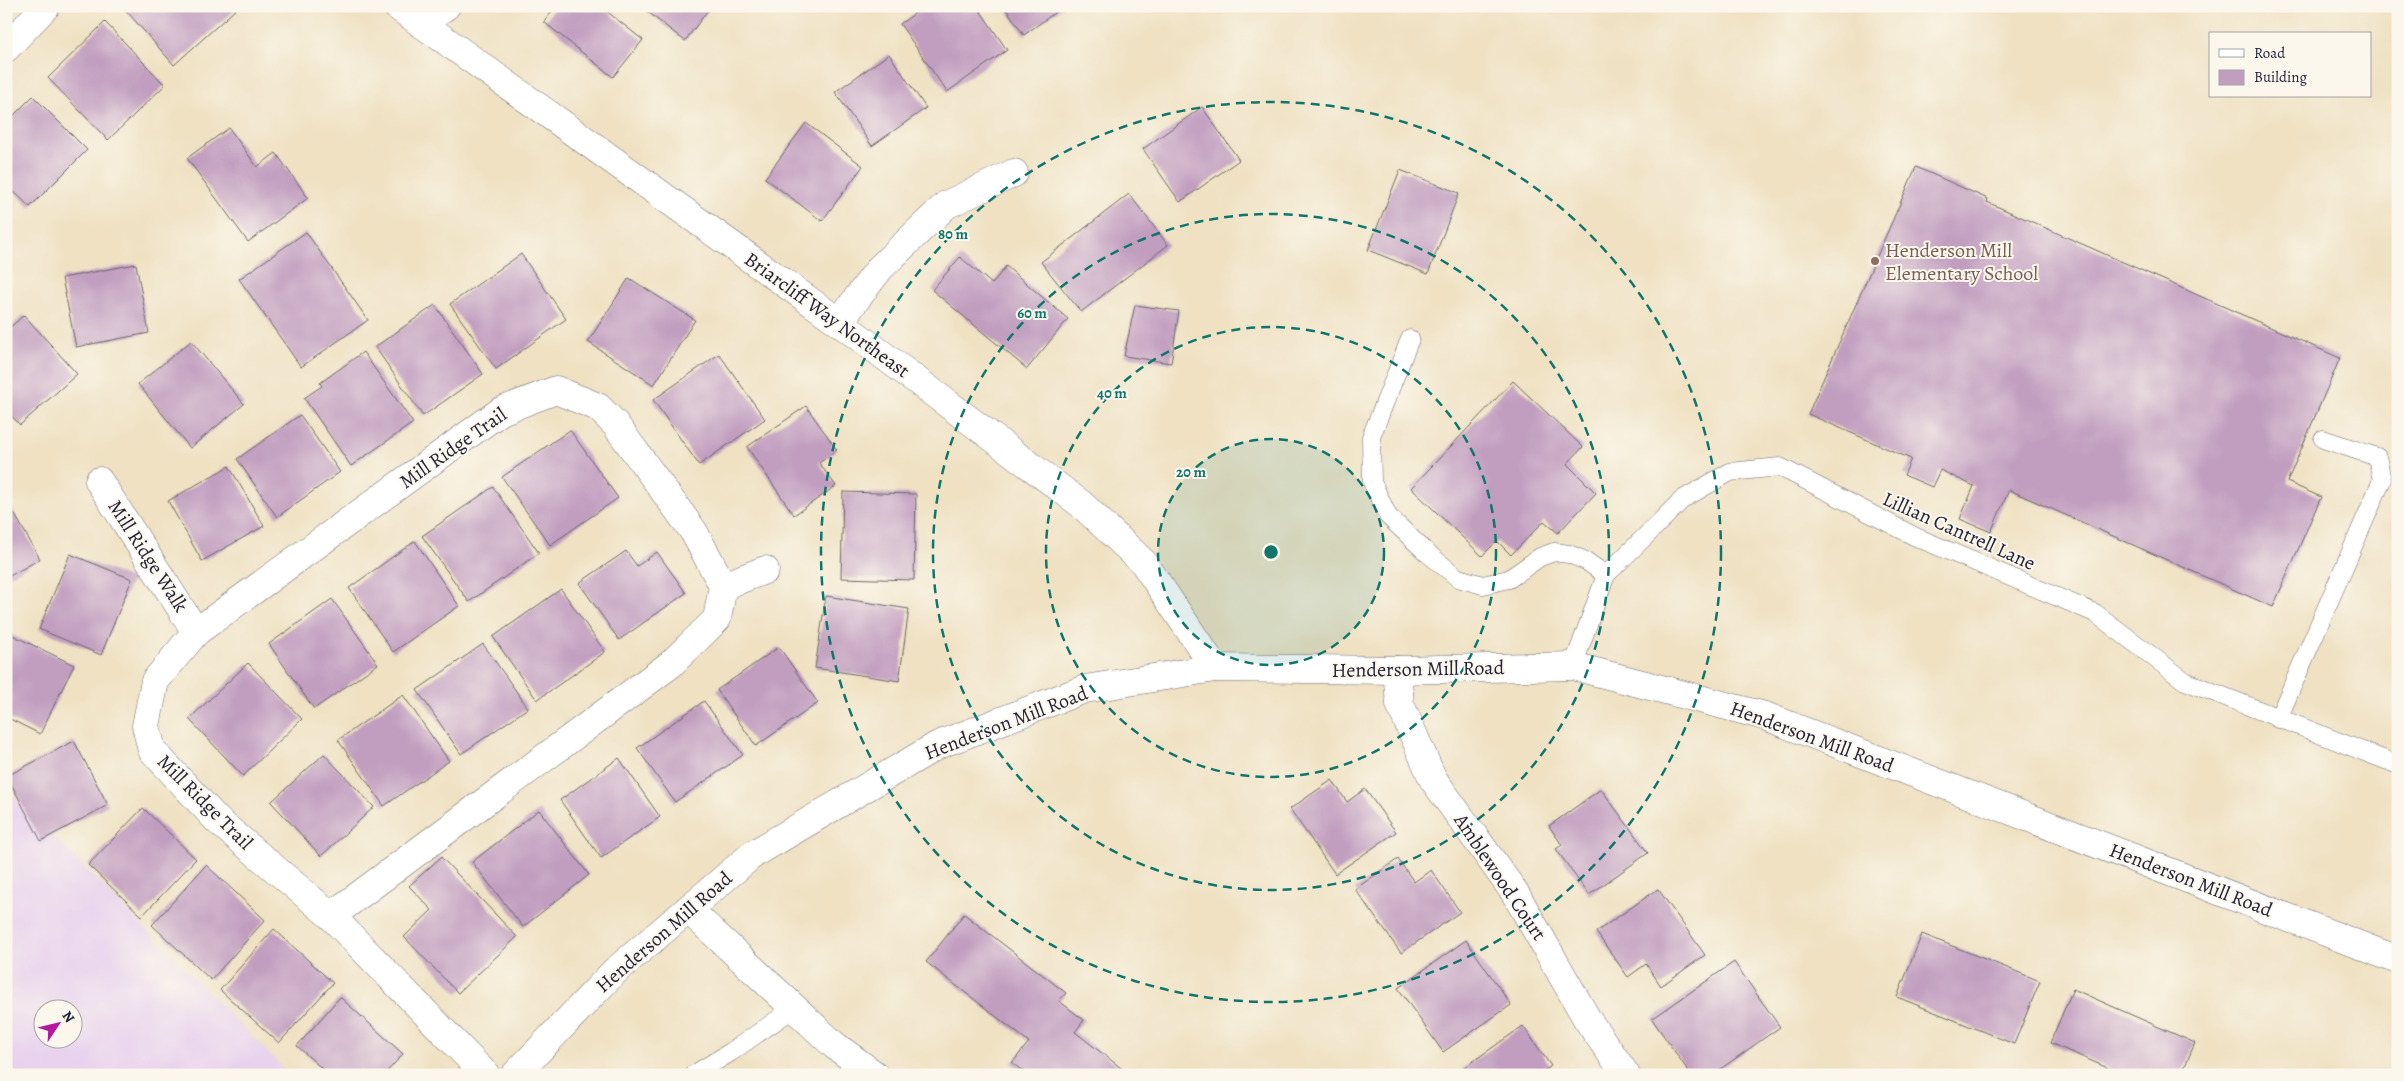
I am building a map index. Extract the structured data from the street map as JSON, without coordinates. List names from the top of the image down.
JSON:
{
  "streets": {
    "street": [
      "Briarcliff Way Northeast",
      "Mill Ridge Trail",
      "Mill Ridge Walk",
      "Henderson Mill Road",
      "Amblewood Court"
    ],
    "lane": ["Lillian Cantrell Lane"]
  },
  "crossings": [
    ["Briarcliff Way Northeast", "Henderson Mill Road"],
    ["Mill Ridge Trail", "Mill Ridge Walk"],
    ["Lillian Cantrell Lane", "Henderson Mill Road"],
    ["Henderson Mill Road", "Amblewood Court"]
  ],
  "places": ["Henderson Mill Elementary School"],
  "legend": ["Road", "Building"],
  "north": "top right",
  "rings": [
    "80 m",
    "60 m",
    "40 m",
    "20 m"
  ]
}
